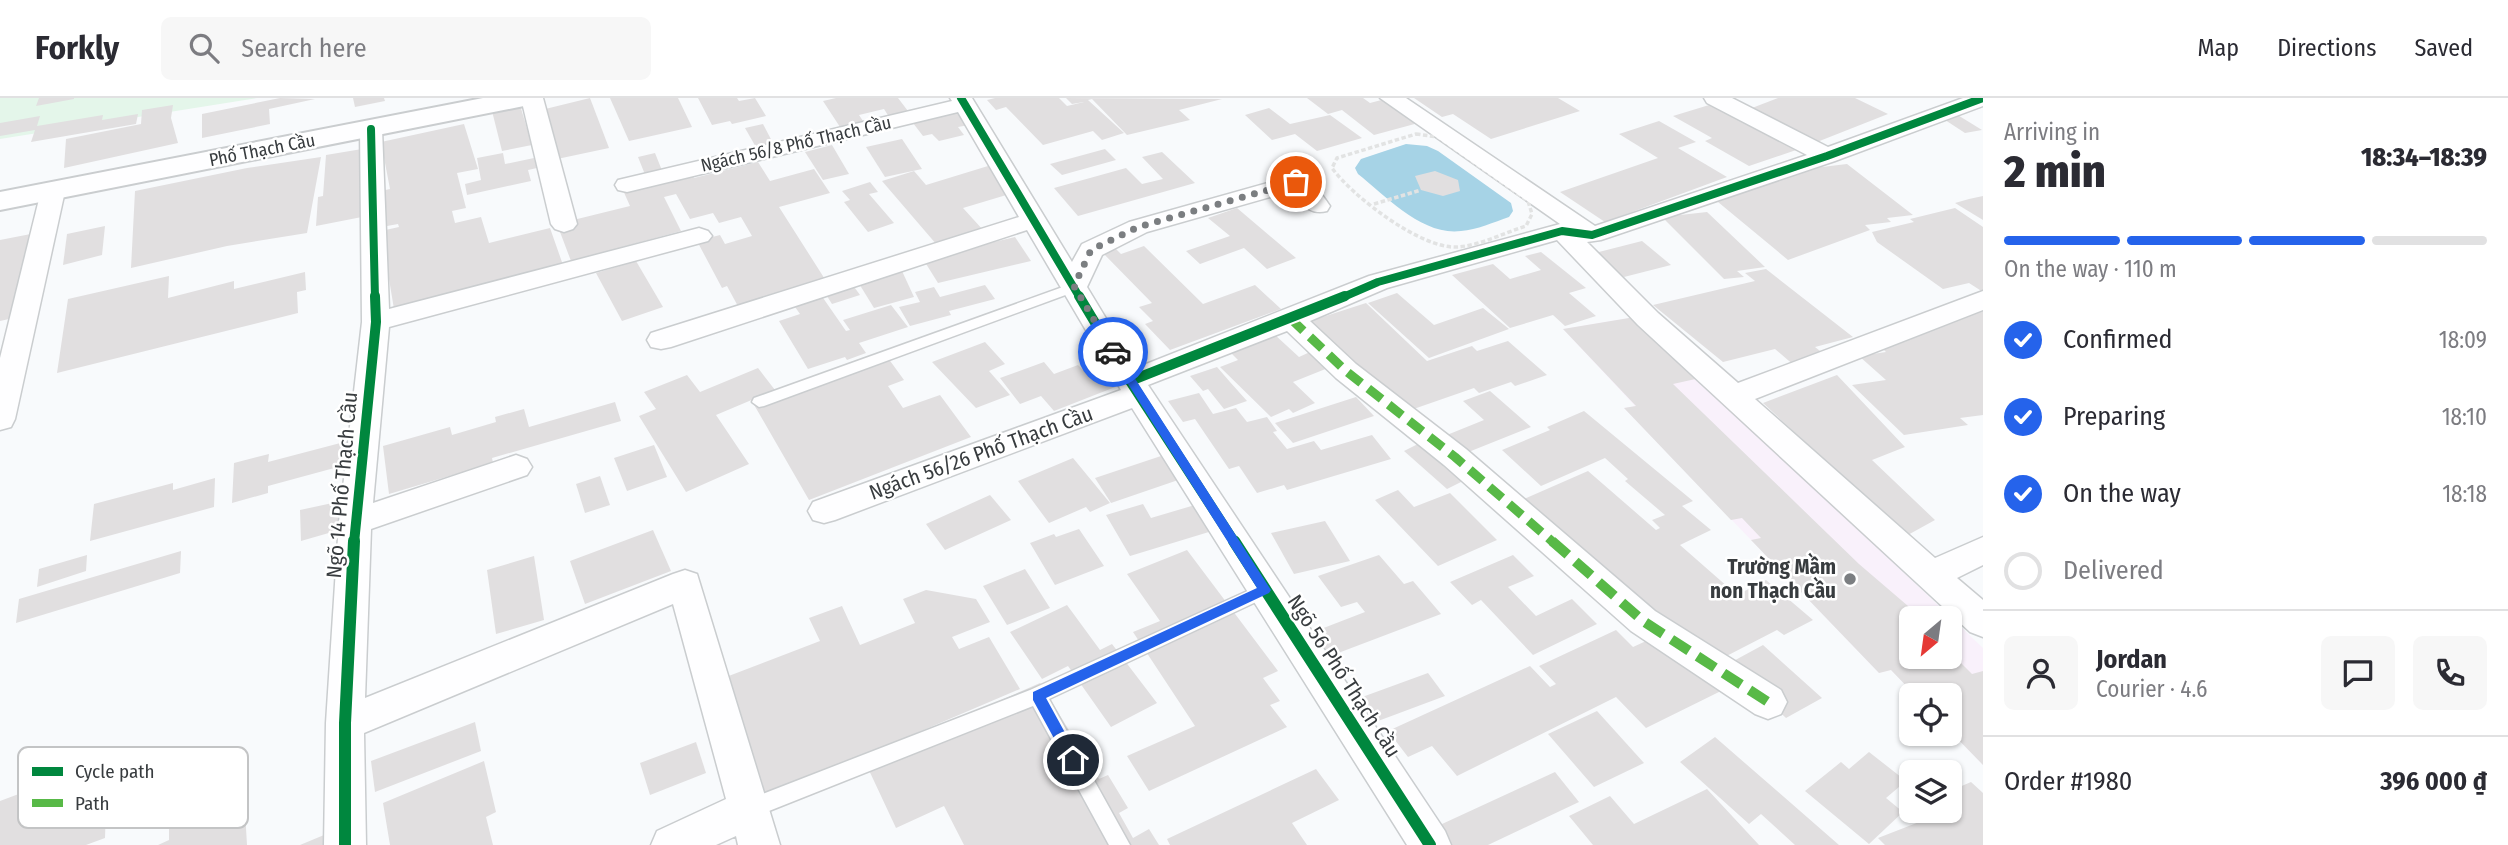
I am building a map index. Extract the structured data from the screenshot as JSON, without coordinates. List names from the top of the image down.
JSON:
{
  "streets": {
    "street": [
      "Ngách 56/8 Phố Thạch Cầu",
      "Phố Thạch Cầu",
      "Ngách 56/26 Phố Thạch Cầu",
      "Ngõ 14 Phố Thạch Cầu",
      "Ngõ 56 Phố Thạch Cầu"
    ]
  },
  "crossings": [
    ["Ngách 56/8 Phố Thạch Cầu", "Ngõ 56 Phố Thạch Cầu"],
    ["Phố Thạch Cầu", "Ngõ 14 Phố Thạch Cầu"],
    ["Ngách 56/26 Phố Thạch Cầu", "Ngõ 56 Phố Thạch Cầu"]
  ],
  "places": ["Trường Mầm non Thạch Cầu"],
  "legend": ["Cycle path", "Path"],
  "north": "bottom left",
  "page": {
    "header": "Forkly",
    "search": "Search here",
    "nav": ["Map", "Directions", "Saved"],
    "heading": ["2 min", "Arriving in", "18:34–18:39"],
    "panel": [
      "Jordan",
      "Courier · 4.6",
      "Order #1980",
      "396 000 ₫"
    ],
    "bar": "On the way · 110 m",
    "list": [
      ["Confirmed", "18:09"],
      ["Preparing", "18:10"],
      ["On the way", "18:18"],
      "Delivered"
    ]
  }
}
